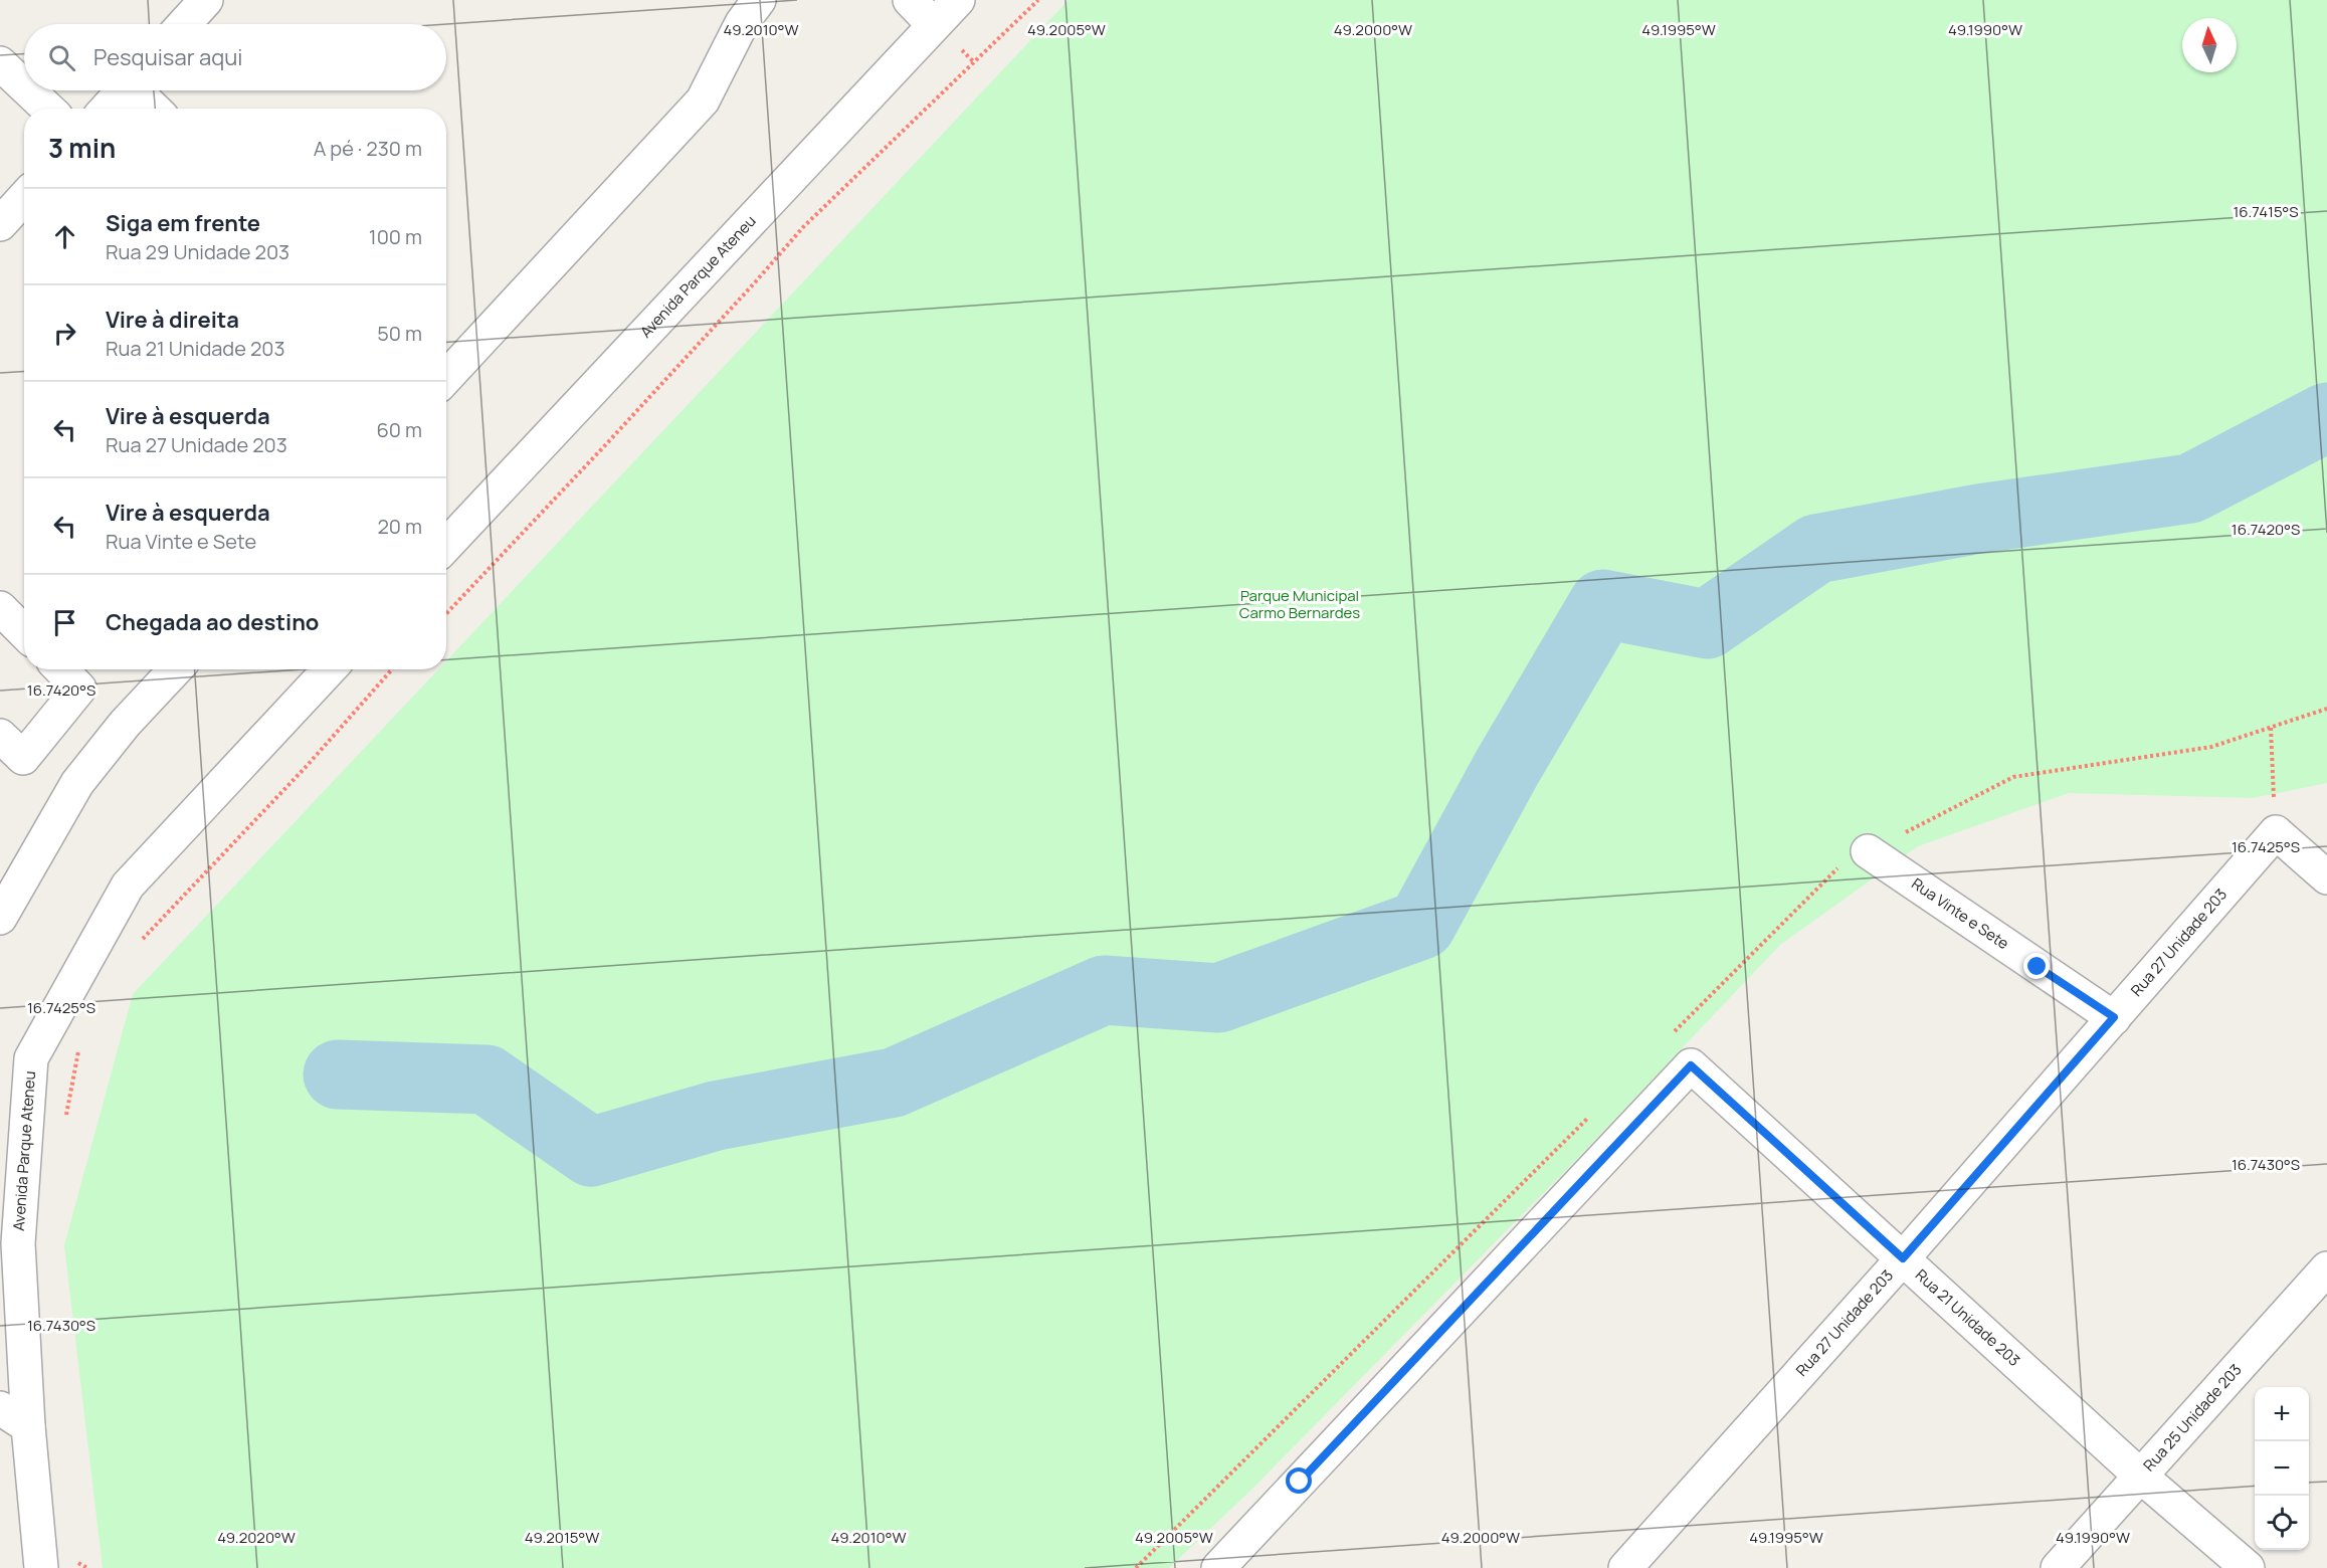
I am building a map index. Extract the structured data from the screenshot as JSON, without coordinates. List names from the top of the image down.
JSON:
{
  "streets": {
    "street": [
      "Avenida Parque Ateneu",
      "Rua Vinte e Sete",
      "Rua 27 Unidade 203",
      "Rua 21 Unidade 203",
      "Rua 25 Unidade 203"
    ]
  },
  "crossings": [
    ["Rua Vinte e Sete", "Rua 27 Unidade 203"],
    ["Rua 27 Unidade 203", "Rua 21 Unidade 203"],
    ["Rua 21 Unidade 203", "Rua 25 Unidade 203"]
  ],
  "parks": ["Parque Municipal Carmo Bernardes"],
  "north": "top",
  "page": {
    "search": "Pesquisar aqui",
    "heading": ["3 min", "A pé · 230 m"],
    "list": [
      ["Siga em frente", "Rua 29 Unidade 203", "100 m"],
      ["Vire à direita", "Rua 21 Unidade 203", "50 m"],
      ["Vire à esquerda", "Rua 27 Unidade 203", "60 m"],
      ["Vire à esquerda", "Rua Vinte e Sete", "20 m"],
      "Chegada ao destino"
    ],
    "map_buttons": ["+", "−"]
  },
  "coordinates": [
    "49.2010°W",
    "49.2005°W",
    "49.2000°W",
    "49.1995°W",
    "49.1990°W",
    "16.7415°S",
    "16.7420°S",
    "16.7425°S",
    "16.7430°S",
    "49.2020°W",
    "49.2015°W"
  ]
}
